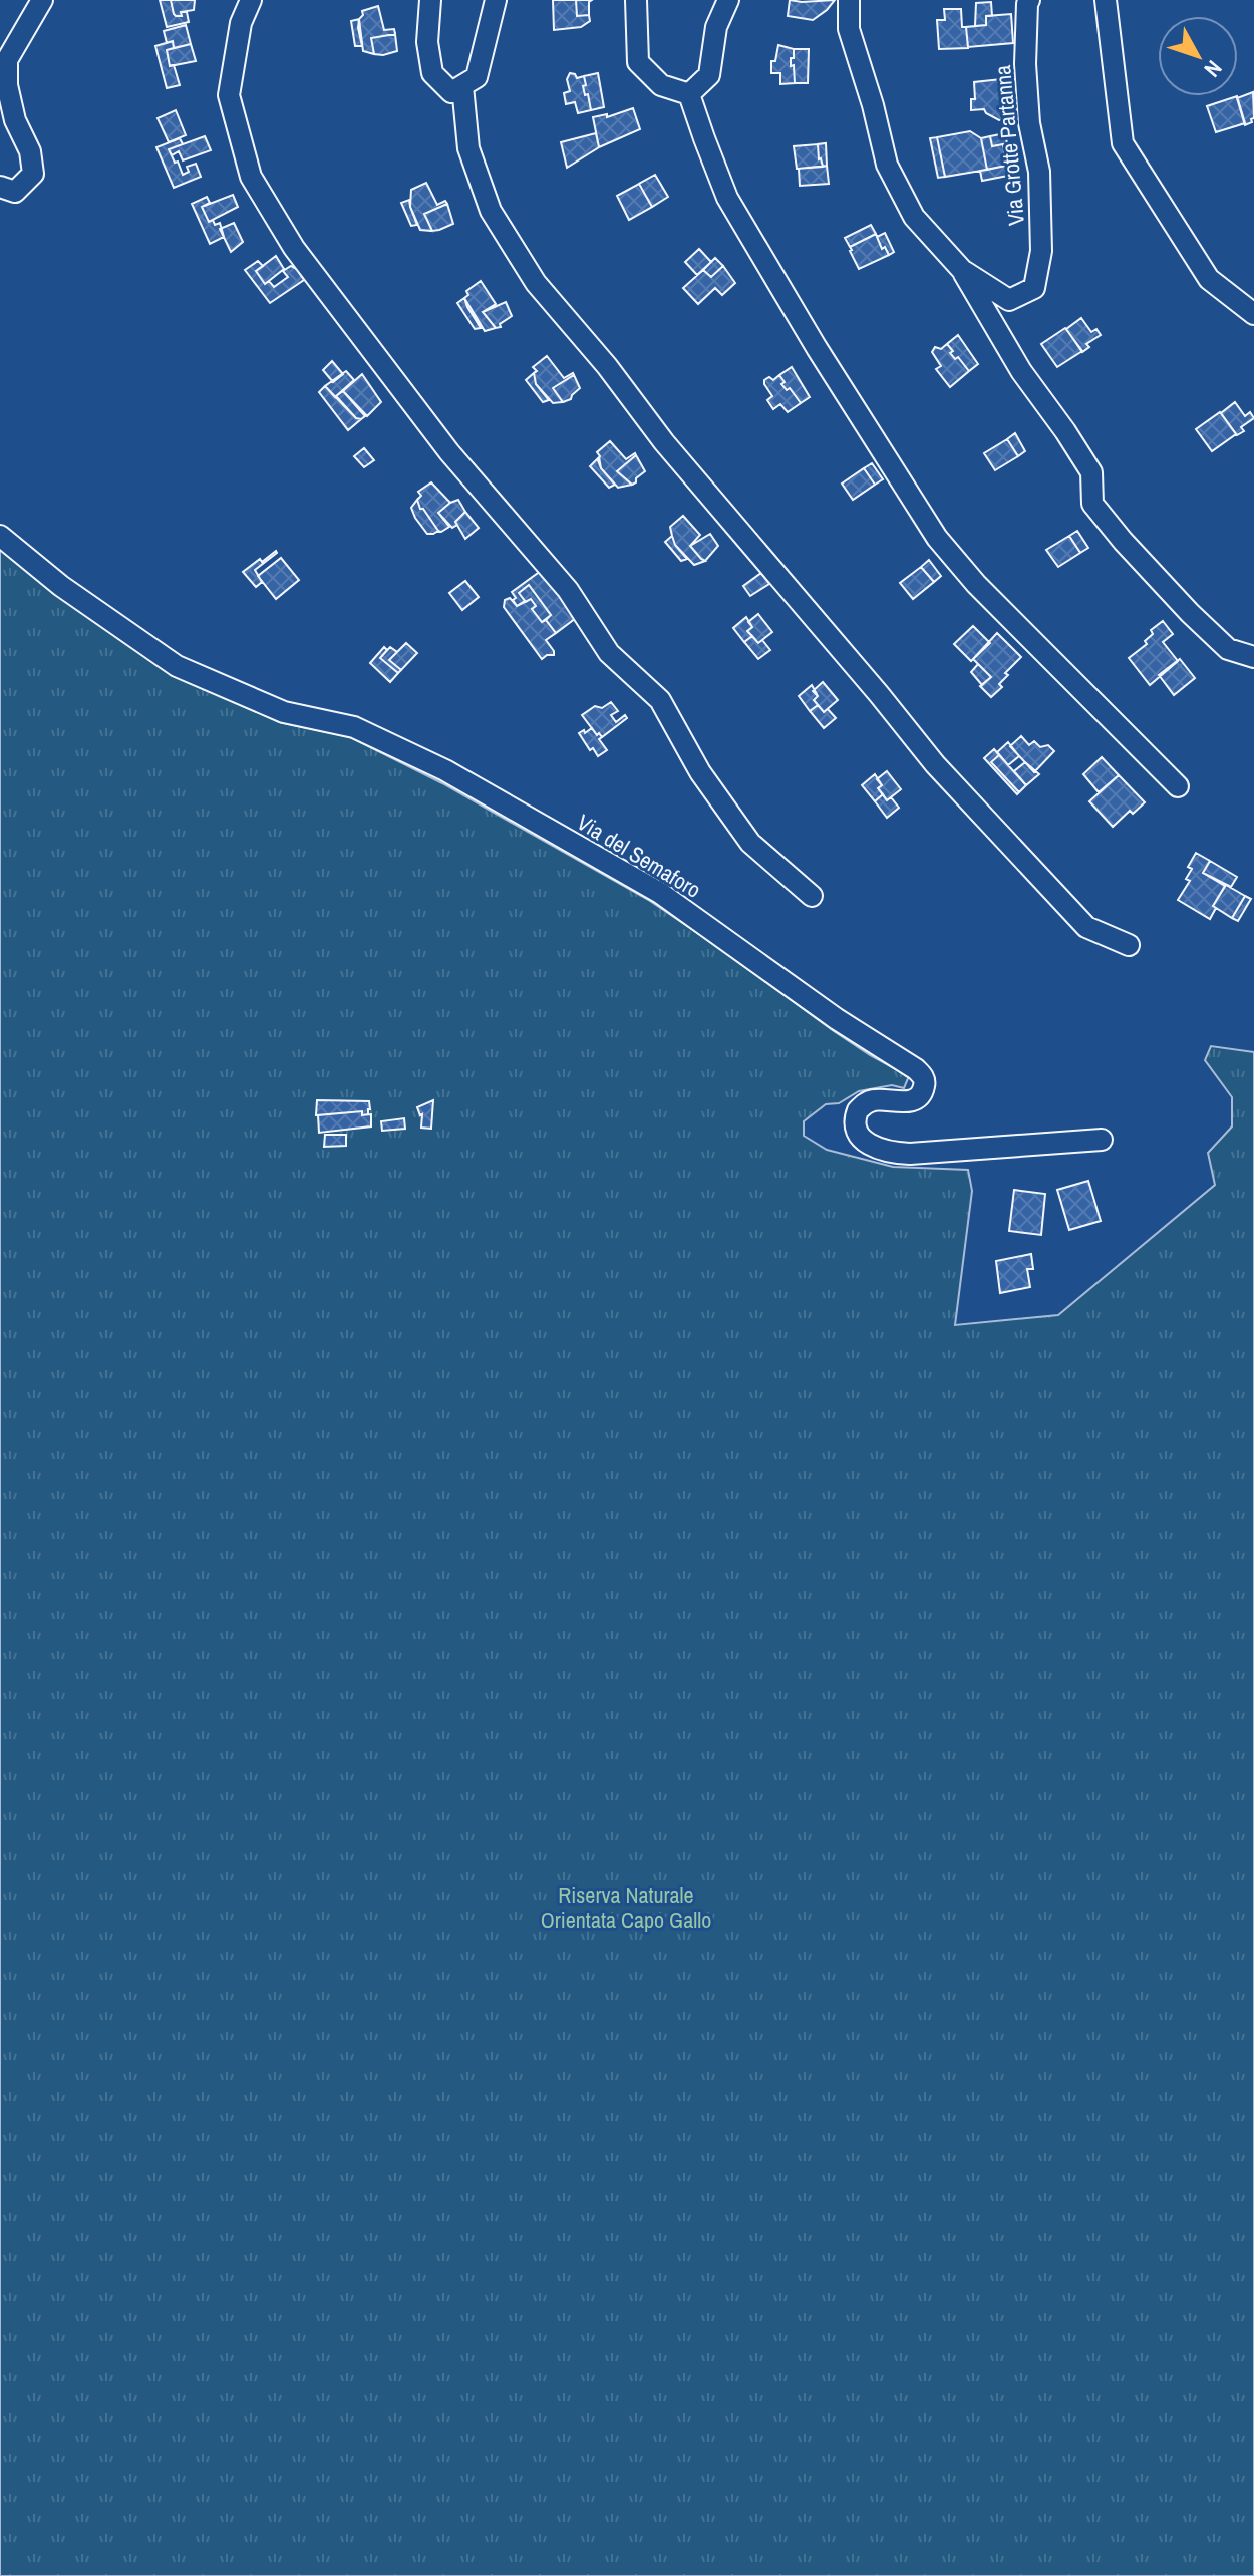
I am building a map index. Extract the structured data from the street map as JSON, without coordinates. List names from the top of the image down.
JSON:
{
  "streets": {
    "street": ["Via Grotte Partanna", "Via del Semaforo"]
  },
  "parks": ["Riserva Naturale Orientata Capo Gallo"],
  "north": "bottom right"
}
